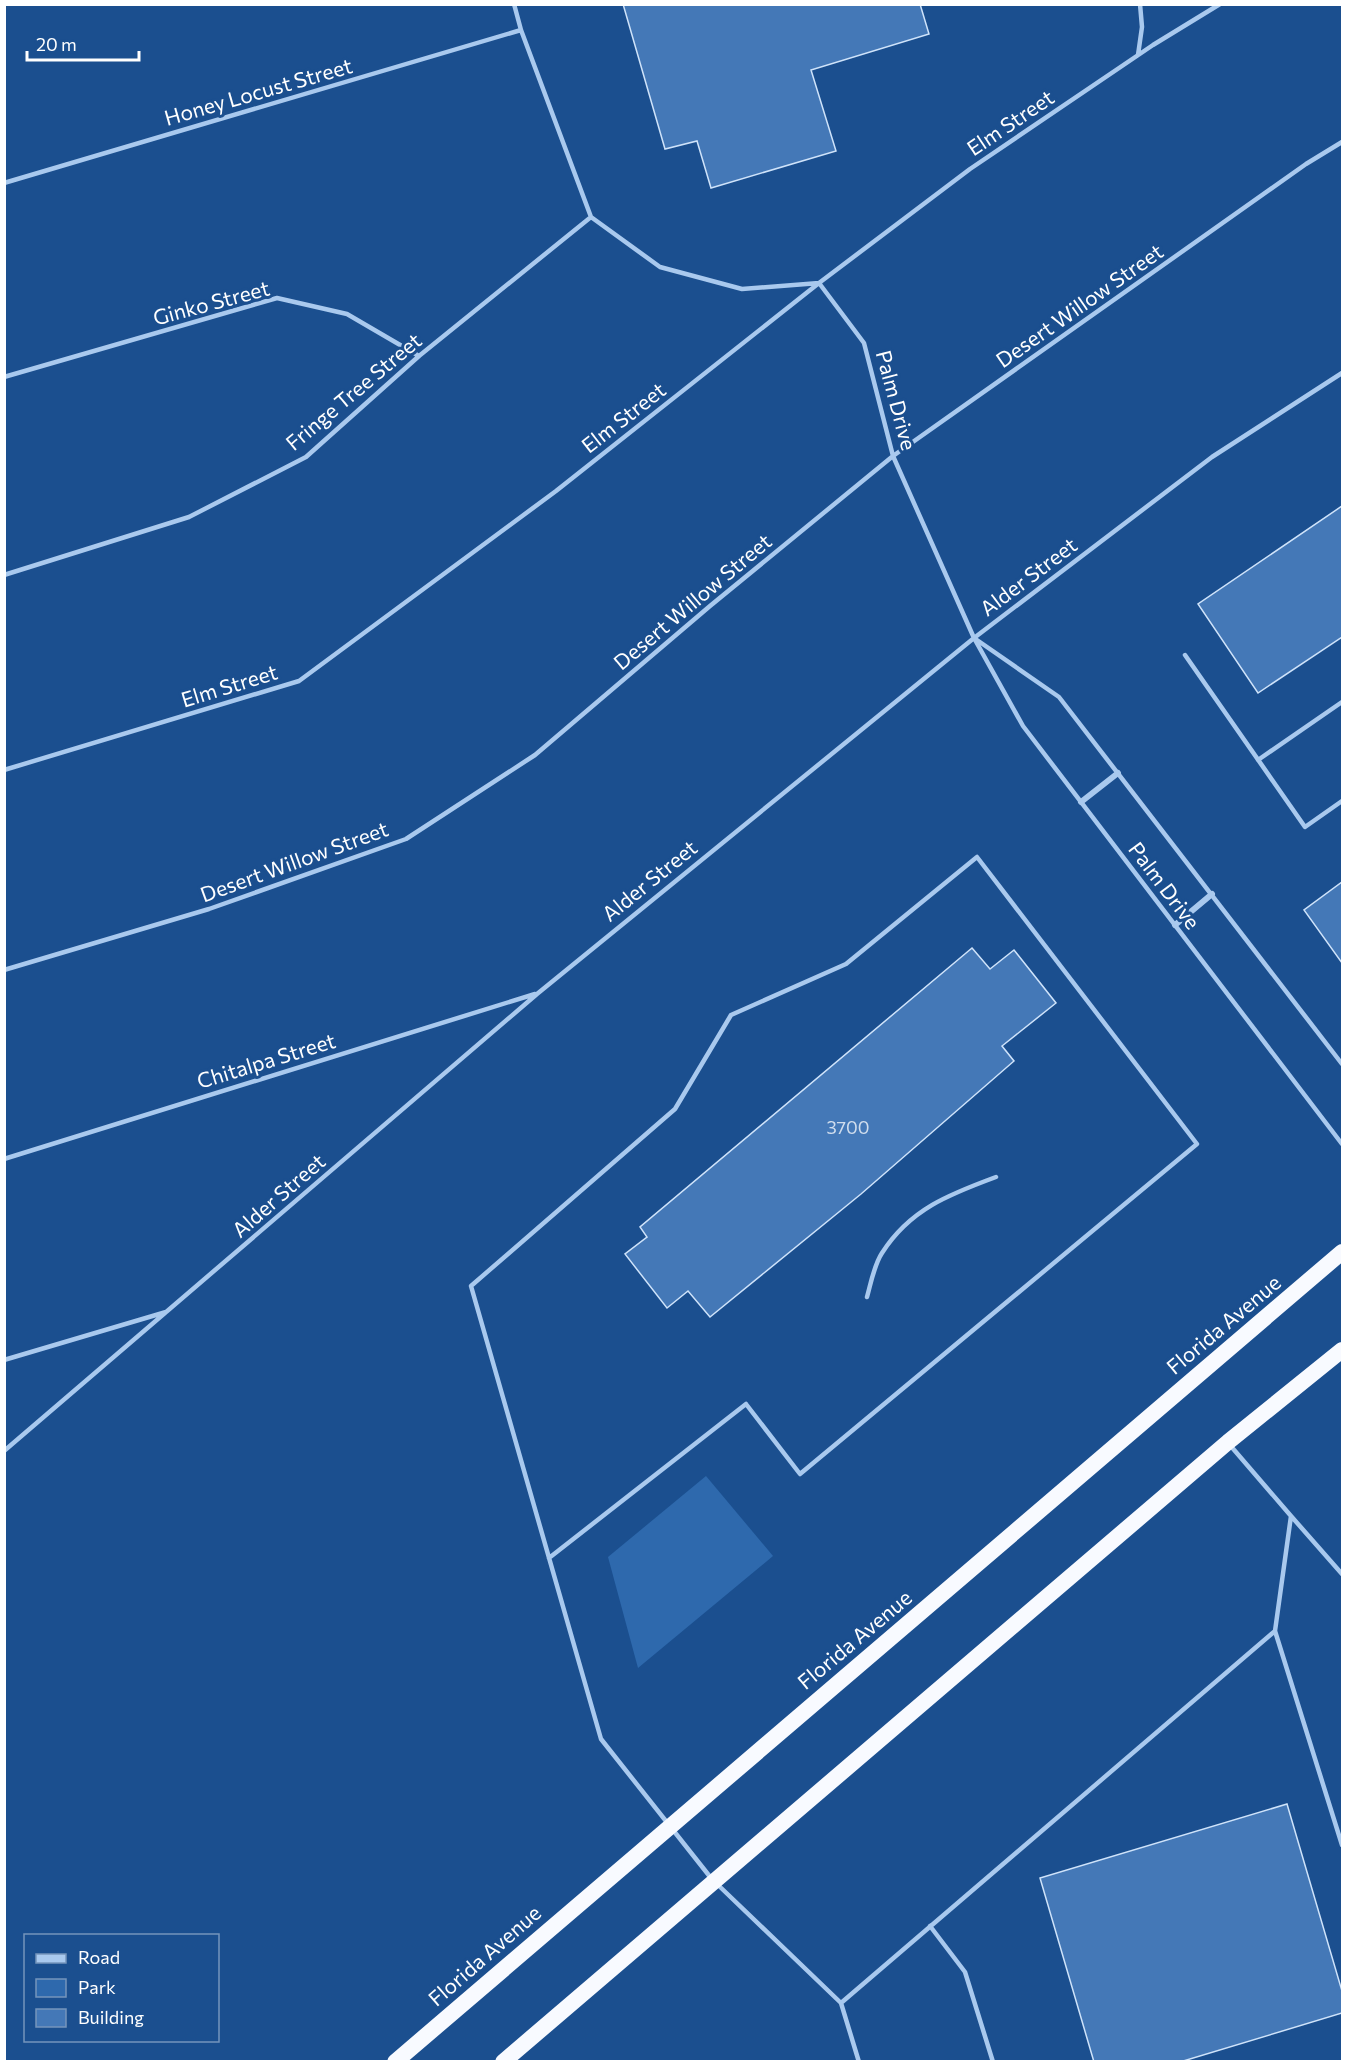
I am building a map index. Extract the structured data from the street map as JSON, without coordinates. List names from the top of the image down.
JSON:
{
  "streets": {
    "highway": ["Florida Avenue"],
    "lane": [
      "Honey Locust Street",
      "Elm Street",
      "Ginko Street",
      "Desert Willow Street",
      "Fringe Tree Street",
      "Palm Drive",
      "Alder Street",
      "Chitalpa Street"
    ]
  },
  "crossings": [
    ["Elm Street", "Palm Drive"],
    ["Ginko Street", "Fringe Tree Street"],
    ["Desert Willow Street", "Palm Drive"],
    ["Palm Drive", "Alder Street"],
    ["Alder Street", "Chitalpa Street"]
  ],
  "house_numbers": ["3700"],
  "legend": ["Road", "Park", "Building"],
  "scale_bar": "20 m"
}
